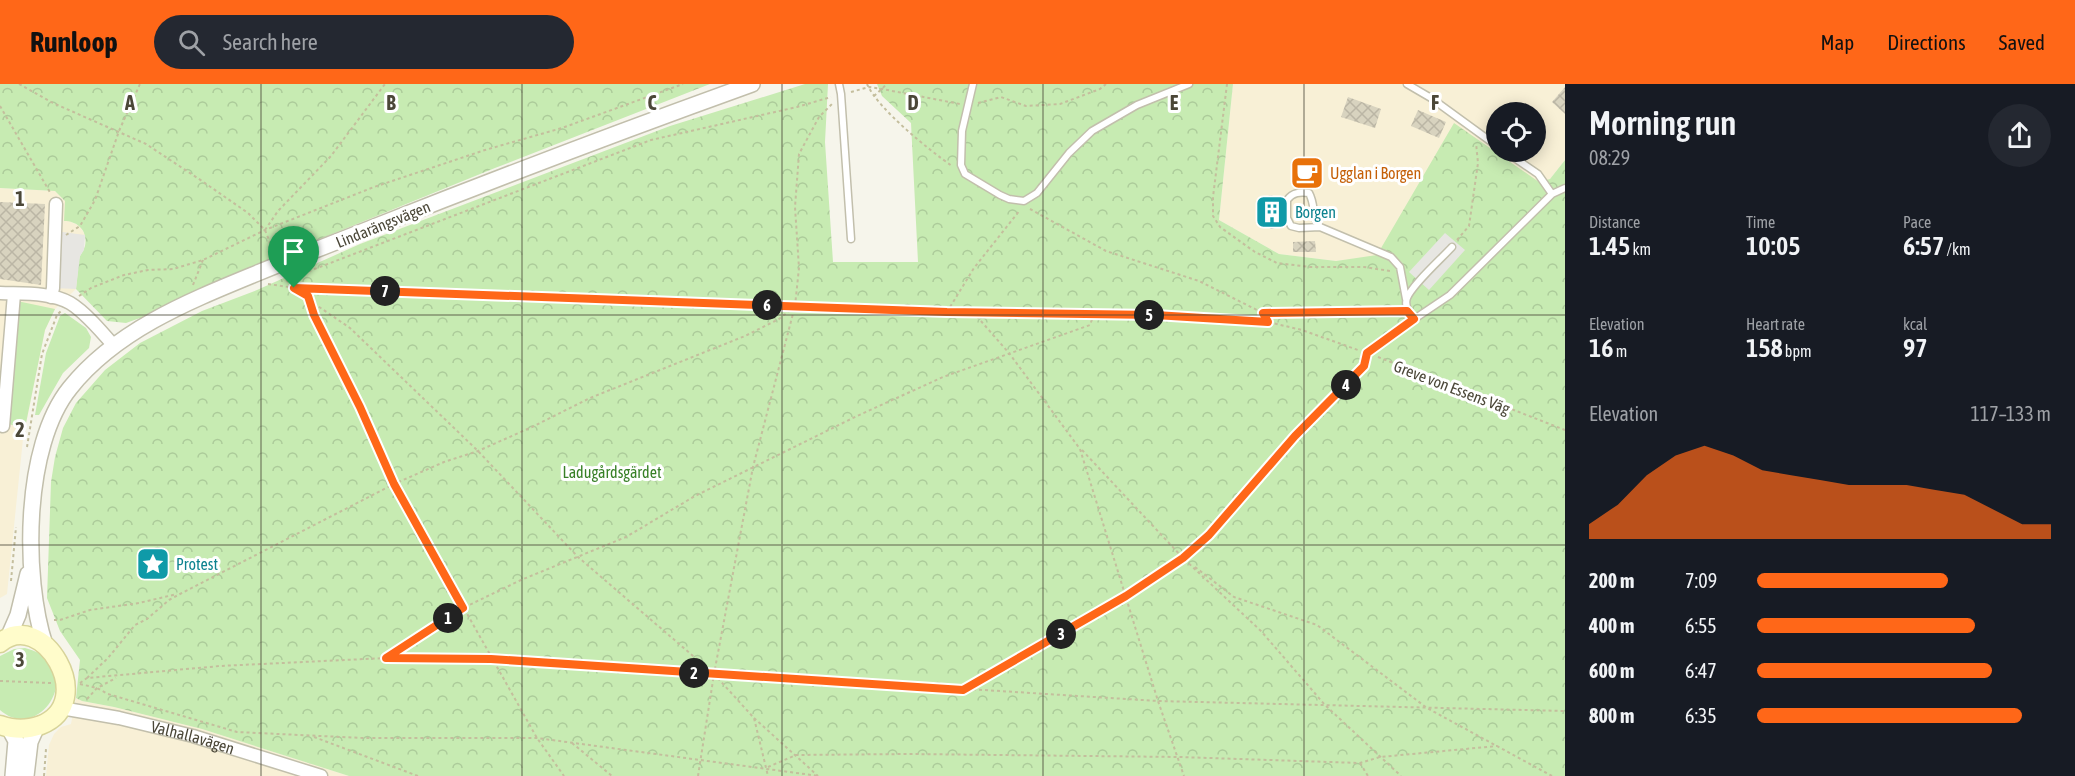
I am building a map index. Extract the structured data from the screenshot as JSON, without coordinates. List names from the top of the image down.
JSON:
{
  "streets": {
    "street": ["Lindarängsvägen", "Valhallavägen"],
    "path": ["Greve von Essens Väg"]
  },
  "crossings": [
    ["Lindarängsvägen", "Greve von Essens Väg"]
  ],
  "parks": ["Ladugårdsgärdet"],
  "places": {
    "cafe": ["Ugglan i Borgen"],
    "building": ["Borgen"],
    "place": ["Protest"]
  },
  "page": {
    "header": "Runloop",
    "search": "Search here",
    "nav": ["Map", "Directions", "Saved"],
    "heading": ["Morning run", "08:29"],
    "stats": [
      ["Distance", "1.45 km"],
      ["Time", "10:05"],
      ["Pace", "6:57 /km"],
      ["Elevation", "16 m"],
      ["Heart rate", "158 bpm"],
      ["kcal", "97"]
    ],
    "pins": [
      "7",
      "6",
      "5",
      "4",
      "1",
      "3",
      "2"
    ],
    "chart": ["Elevation", "117–133 m"],
    "list": [
      {
        "name": "200 m",
        "note": "7:09"
      },
      {
        "name": "400 m",
        "note": "6:55"
      },
      {
        "name": "600 m",
        "note": "6:47"
      },
      {
        "name": "800 m",
        "note": "6:35"
      }
    ]
  },
  "grid": {
    "columns": [
      "A",
      "B",
      "C",
      "D",
      "E",
      "F"
    ],
    "rows": ["1", "2", "3"]
  }
}
